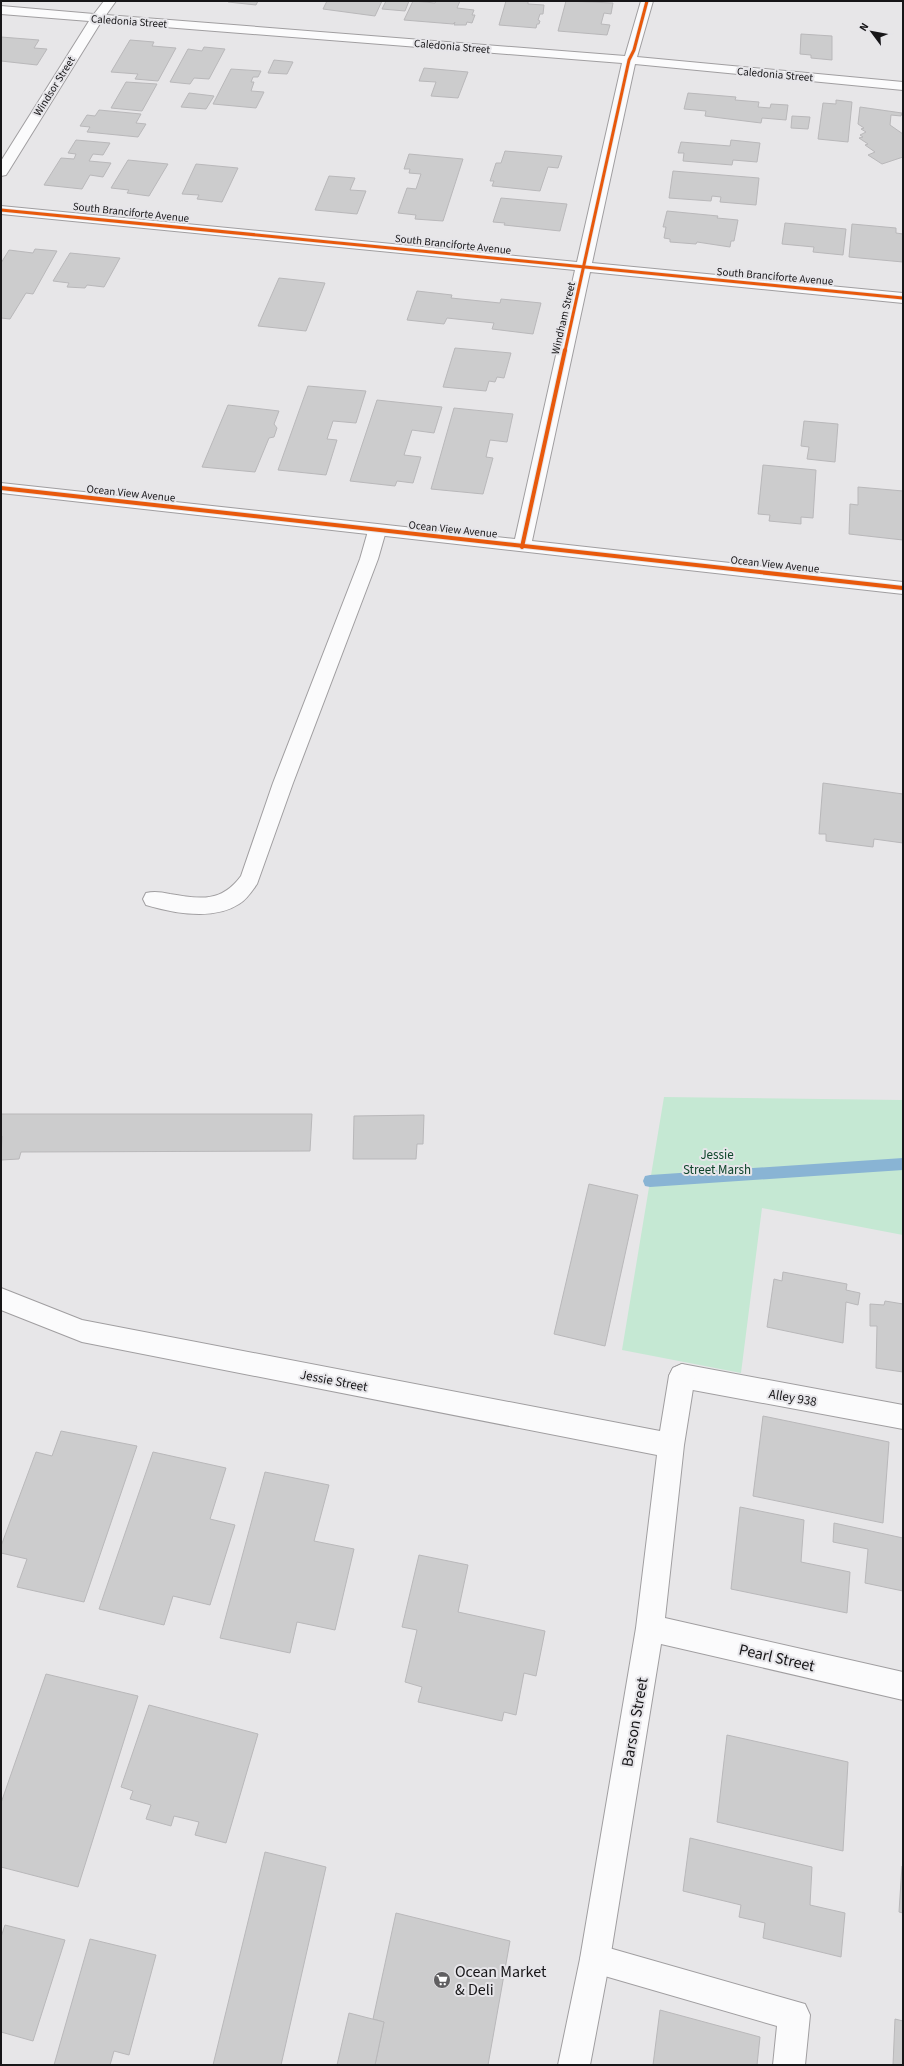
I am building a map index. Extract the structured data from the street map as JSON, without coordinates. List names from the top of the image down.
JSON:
{
  "streets": {
    "street": [
      "Caledonia Street",
      "Windsor Street",
      "South Branciforte Avenue",
      "Windham Street",
      "Ocean View Avenue",
      "Jessie Street",
      "Alley 938",
      "Pearl Street",
      "Barson Street"
    ]
  },
  "crossings": [
    ["Caledonia Street", "Windsor Street"],
    ["Caledonia Street", "Windham Street"],
    ["South Branciforte Avenue", "Windham Street"],
    ["Windham Street", "Ocean View Avenue"],
    ["Jessie Street", "Barson Street"],
    ["Alley 938", "Barson Street"],
    ["Pearl Street", "Barson Street"]
  ],
  "parks": ["Jessie Street Marsh"],
  "places": {
    "supermarket": ["Ocean Market & Deli"]
  },
  "north": "top left"
}
